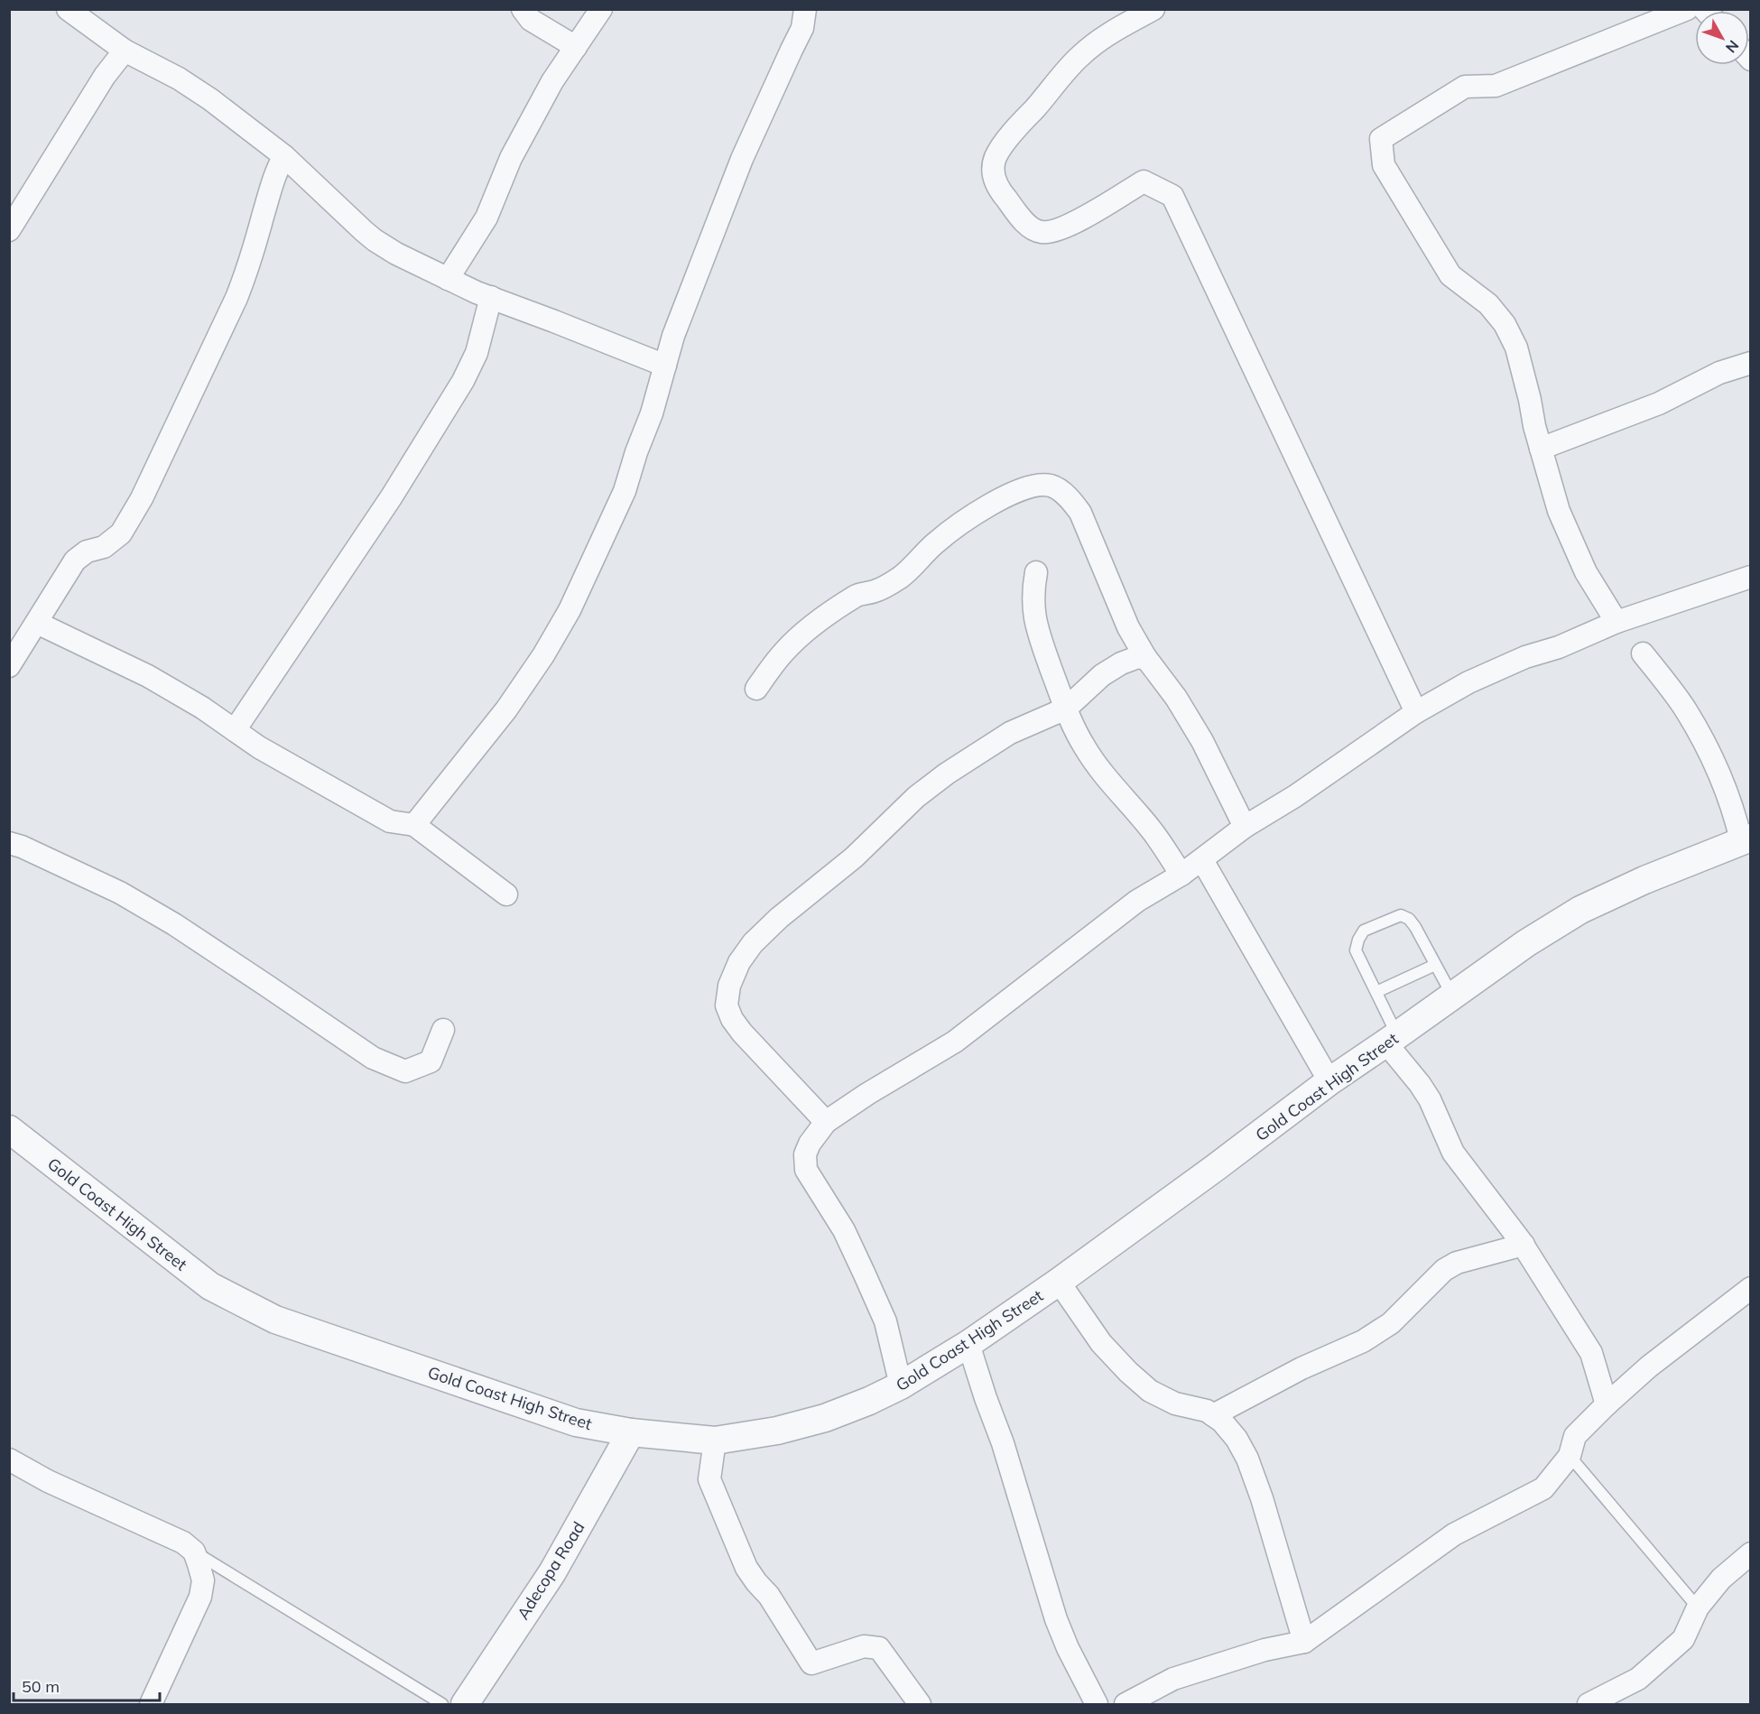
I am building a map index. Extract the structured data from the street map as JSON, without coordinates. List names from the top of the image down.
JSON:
{
  "streets": {
    "street": ["Gold Coast High Street", "Adecopa Road"]
  },
  "crossings": [
    ["Gold Coast High Street", "Adecopa Road"]
  ],
  "scale_bar": "50 m",
  "north": "bottom right"
}
